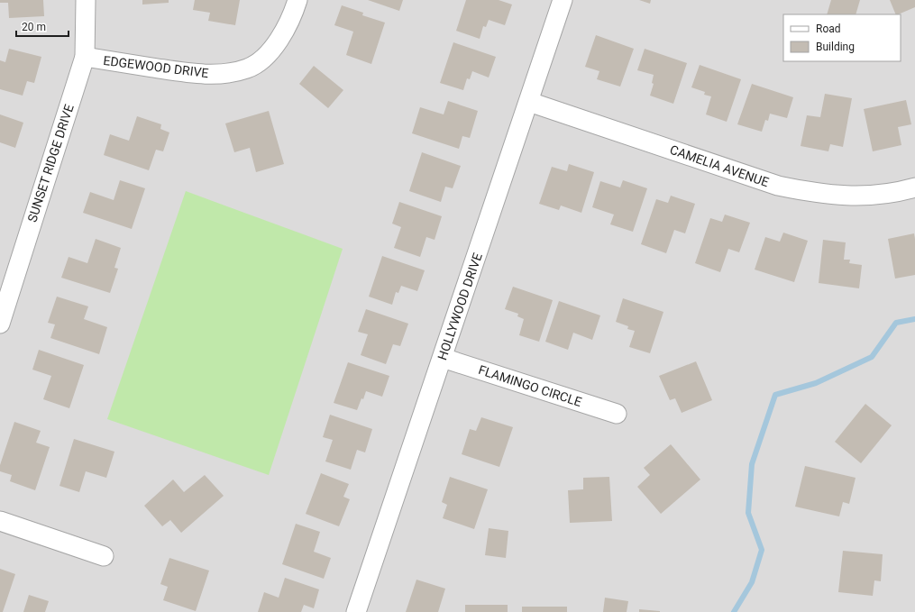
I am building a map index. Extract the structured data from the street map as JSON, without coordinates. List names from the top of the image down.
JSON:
{
  "streets": {
    "street": [
      "EDGEWOOD DRIVE",
      "SUNSET RIDGE DRIVE",
      "CAMELIA AVENUE",
      "HOLLYWOOD DRIVE",
      "FLAMINGO CIRCLE"
    ]
  },
  "crossings": [
    ["EDGEWOOD DRIVE", "SUNSET RIDGE DRIVE"],
    ["CAMELIA AVENUE", "HOLLYWOOD DRIVE"],
    ["HOLLYWOOD DRIVE", "FLAMINGO CIRCLE"]
  ],
  "legend": ["Road", "Building"],
  "scale_bar": "20 m"
}
